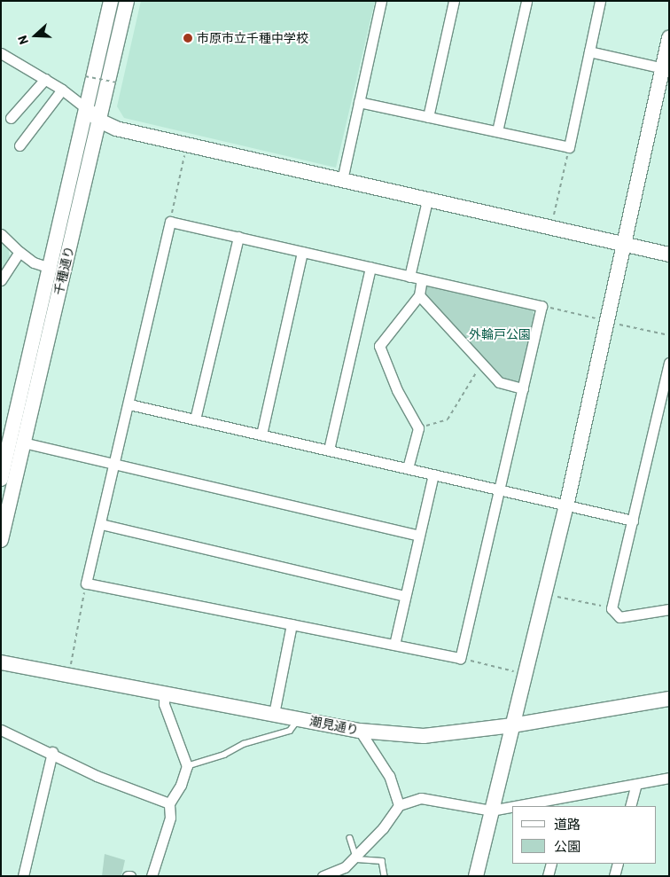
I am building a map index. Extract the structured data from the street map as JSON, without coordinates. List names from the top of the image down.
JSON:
{
  "streets": {
    "street": ["千種通り", "潮見通り"]
  },
  "parks": ["外輪戸公園"],
  "places": ["市原市立千種中学校"],
  "legend": ["道路", "公園"],
  "north": "left"
}
